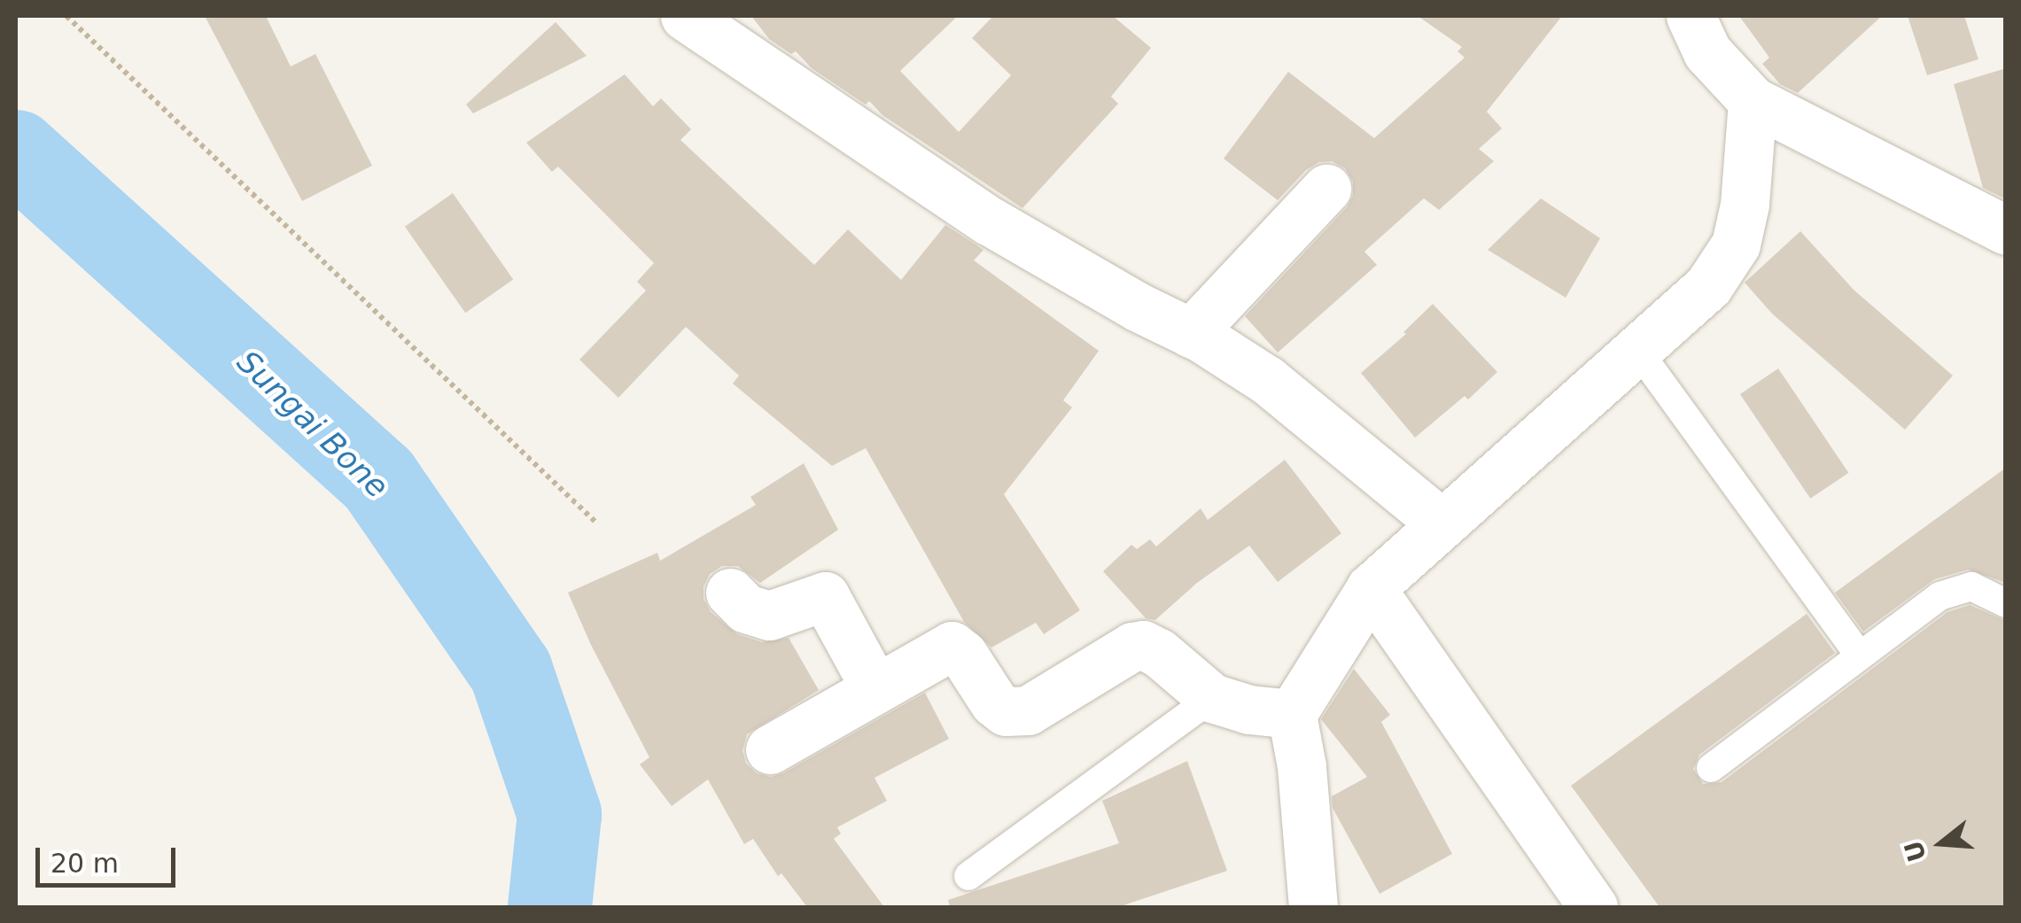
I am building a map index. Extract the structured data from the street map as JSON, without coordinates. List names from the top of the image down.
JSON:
{
  "water": ["Sungai Bone"],
  "scale_bar": "20 m",
  "north": "left"
}
